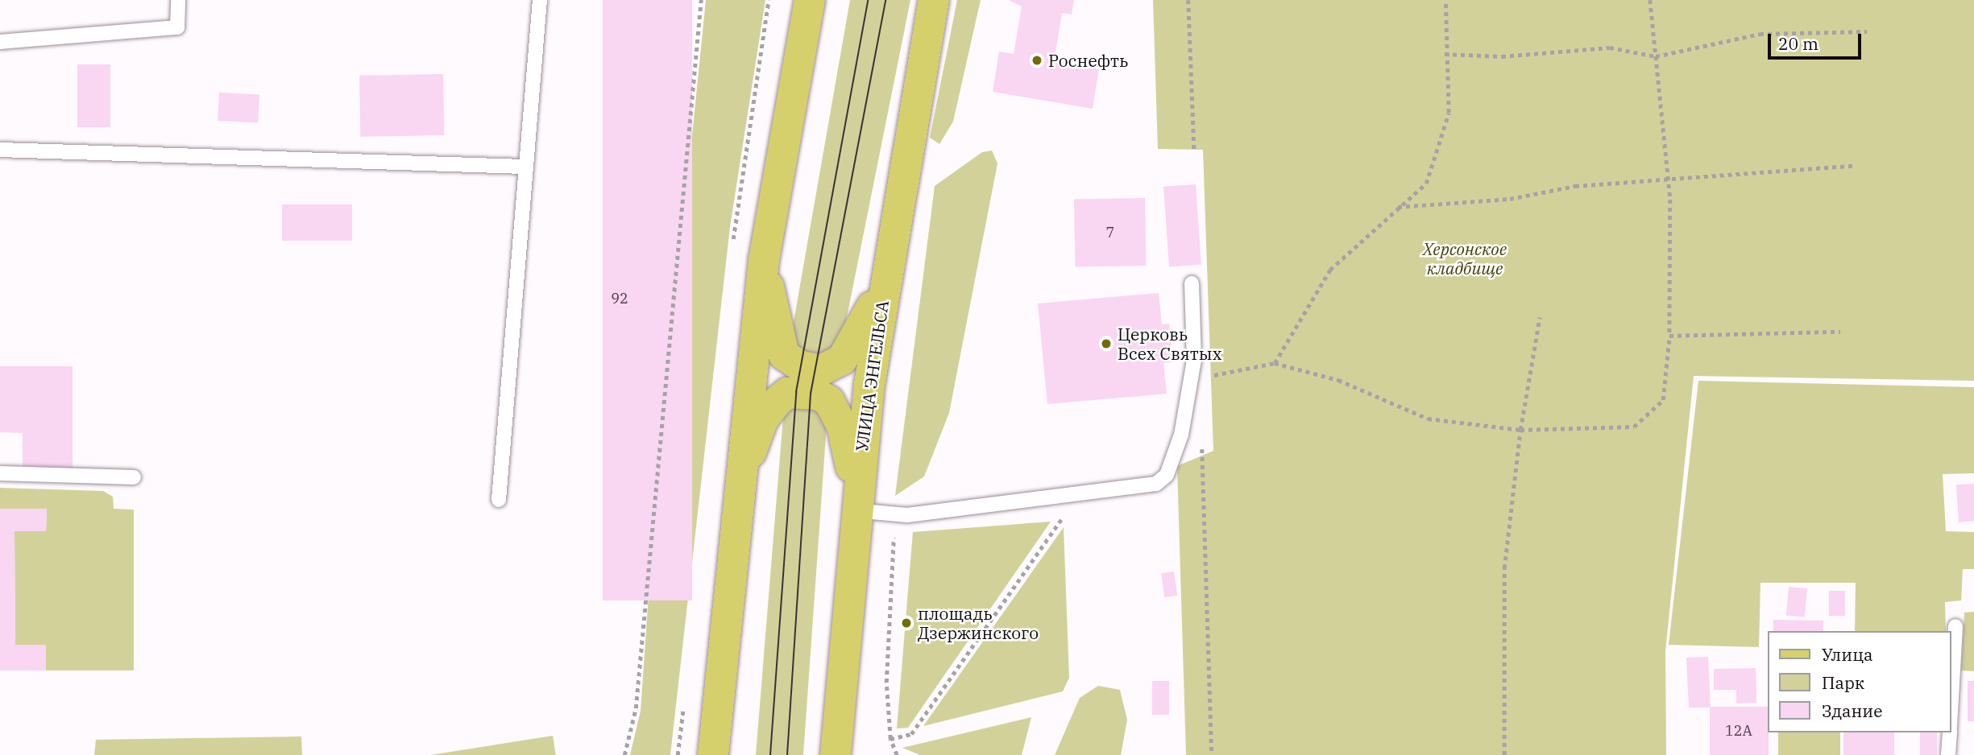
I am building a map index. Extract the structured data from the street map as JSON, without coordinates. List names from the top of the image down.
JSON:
{
  "streets": {
    "main road": ["УЛИЦА ЭНГЕЛЬСА"]
  },
  "parks": ["Херсонское кладбище"],
  "places": ["Роснефть", "Церковь Всех Святых", "площадь Дзержинского"],
  "house_numbers": ["7", "92", "12А"],
  "legend": ["Улица", "Парк", "Здание"],
  "scale_bar": "20 m"
}
